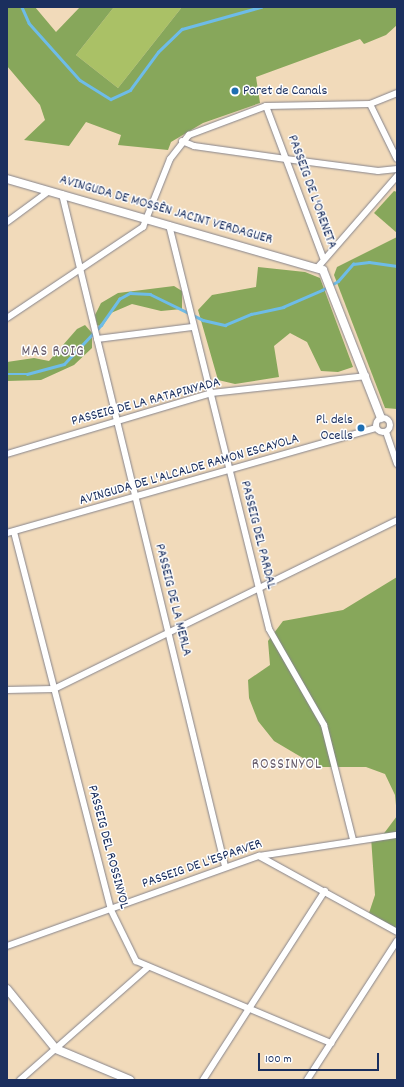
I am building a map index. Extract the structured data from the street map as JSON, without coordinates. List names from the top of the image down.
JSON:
{
  "streets": {
    "street": [
      "PASSEIG DE L'ORENETA",
      "AVINGUDA DE MOSSÈN JACINT VERDAGUER",
      "PASSEIG DE LA RATAPINYADA",
      "AVINGUDA DE L'ALCALDE RAMON ESCAYOLA",
      "PASSEIG DEL PARDAL",
      "PASSEIG DE LA MERLA",
      "PASSEIG DEL ROSSINYOL",
      "PASSEIG DE L'ESPARVER"
    ]
  },
  "crossings": [
    ["PASSEIG DE L'ORENETA", "AVINGUDA DE MOSSÈN JACINT VERDAGUER"],
    ["PASSEIG DE L'ORENETA", "PASSEIG DE LA RATAPINYADA"],
    ["AVINGUDA DE MOSSÈN JACINT VERDAGUER", "PASSEIG DEL PARDAL"],
    ["AVINGUDA DE MOSSÈN JACINT VERDAGUER", "PASSEIG DE LA MERLA"],
    ["PASSEIG DE LA RATAPINYADA", "PASSEIG DEL PARDAL"],
    ["PASSEIG DE LA RATAPINYADA", "PASSEIG DE LA MERLA"],
    ["AVINGUDA DE L'ALCALDE RAMON ESCAYOLA", "PASSEIG DEL PARDAL"],
    ["AVINGUDA DE L'ALCALDE RAMON ESCAYOLA", "PASSEIG DE LA MERLA"],
    ["AVINGUDA DE L'ALCALDE RAMON ESCAYOLA", "PASSEIG DEL ROSSINYOL"],
    ["PASSEIG DEL PARDAL", "PASSEIG DE L'ESPARVER"],
    ["PASSEIG DE LA MERLA", "PASSEIG DE L'ESPARVER"],
    ["PASSEIG DEL ROSSINYOL", "PASSEIG DE L'ESPARVER"]
  ],
  "districts": ["MAS ROIG", "ROSSINYOL"],
  "places": ["Paret de Canals", "Pl. dels Ocells"],
  "scale_bar": "100 m"
}
